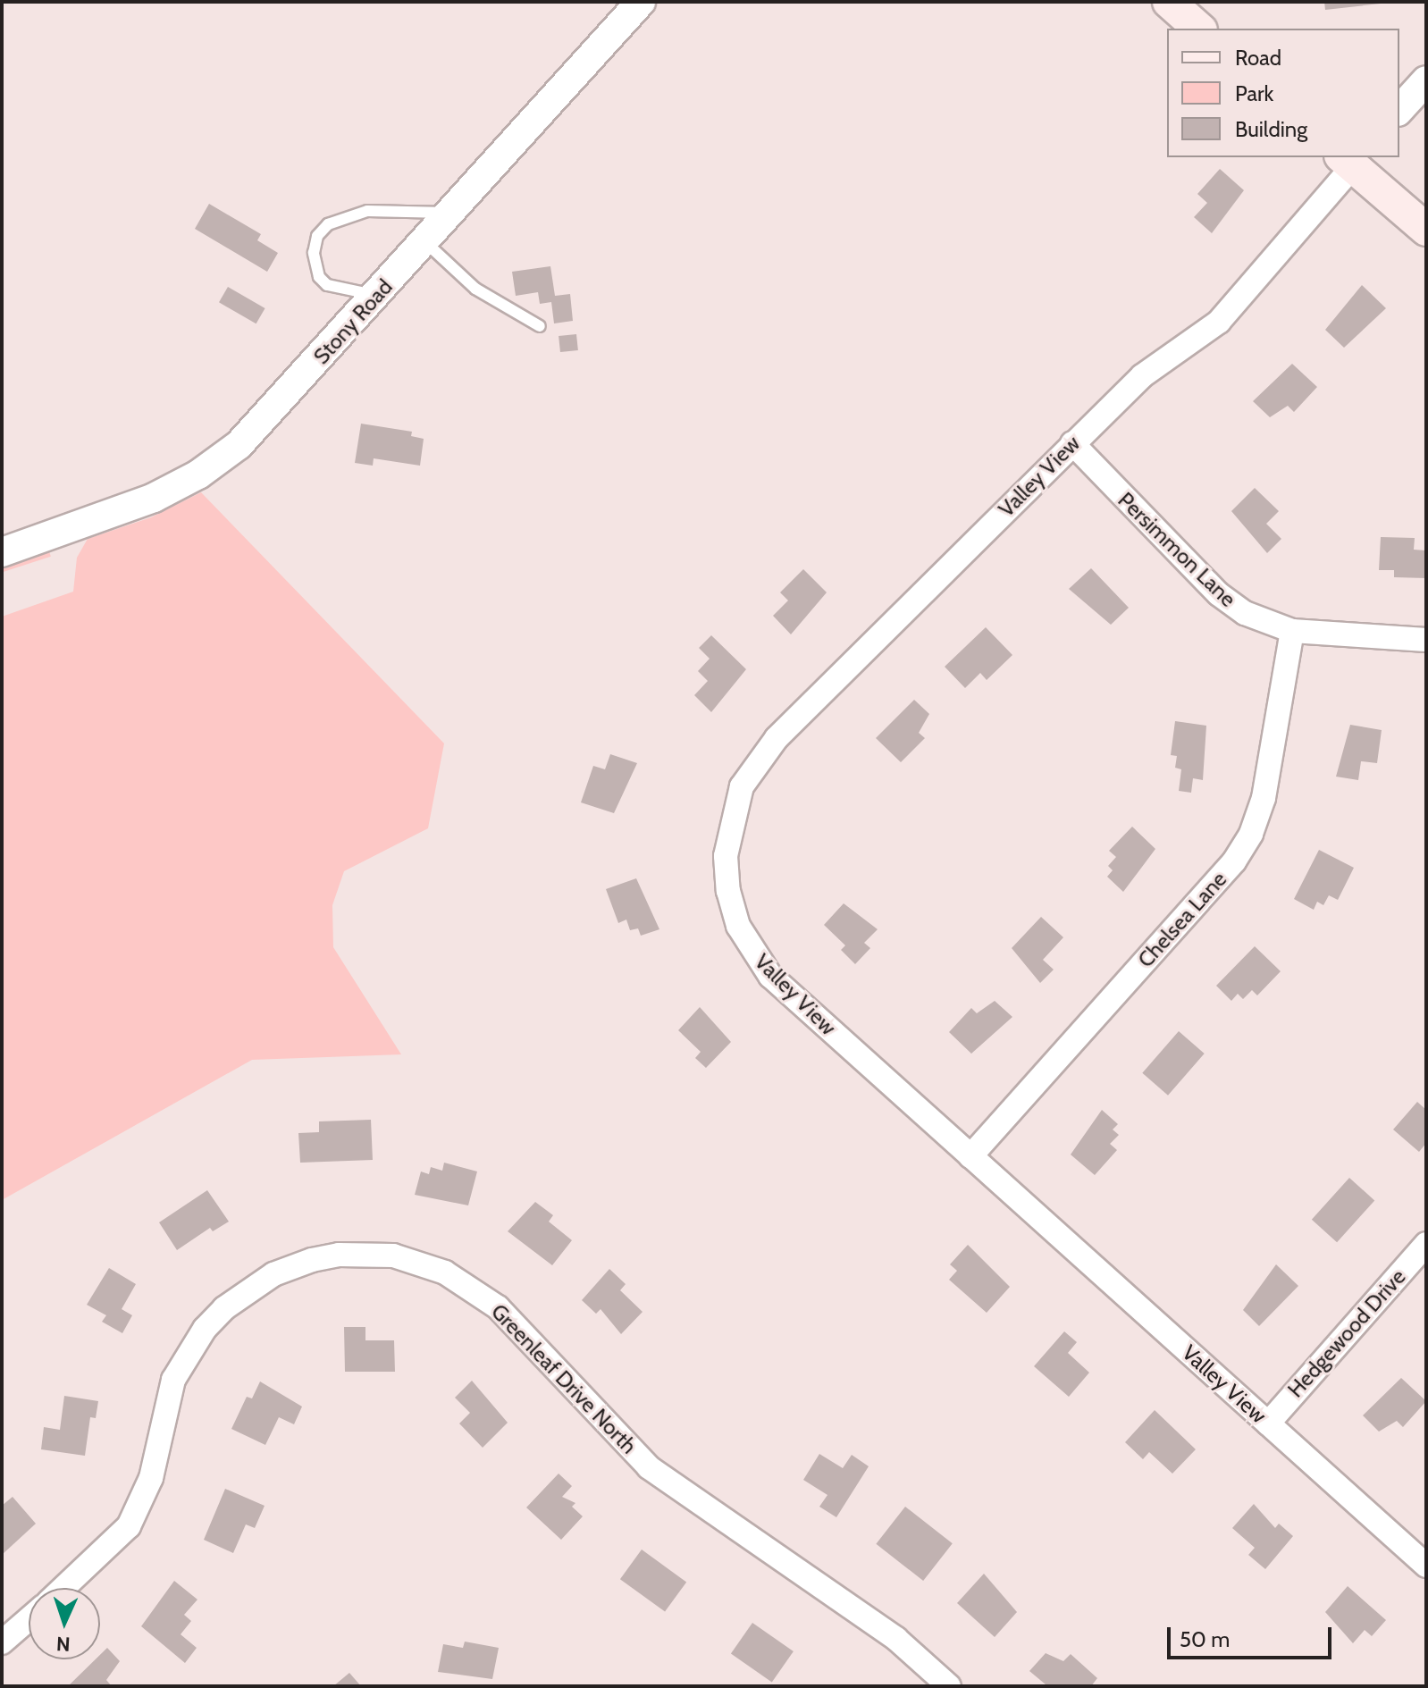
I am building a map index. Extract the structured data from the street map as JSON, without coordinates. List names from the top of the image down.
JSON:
{
  "streets": {
    "street": [
      "Stony Road",
      "Valley View",
      "Persimmon Lane",
      "Chelsea Lane",
      "Hedgewood Drive",
      "Greenleaf Drive North"
    ]
  },
  "crossings": [
    ["Valley View", "Persimmon Lane"],
    ["Valley View", "Chelsea Lane"],
    ["Valley View", "Hedgewood Drive"],
    ["Persimmon Lane", "Chelsea Lane"]
  ],
  "legend": ["Road", "Park", "Building"],
  "scale_bar": "50 m",
  "north": "bottom"
}
